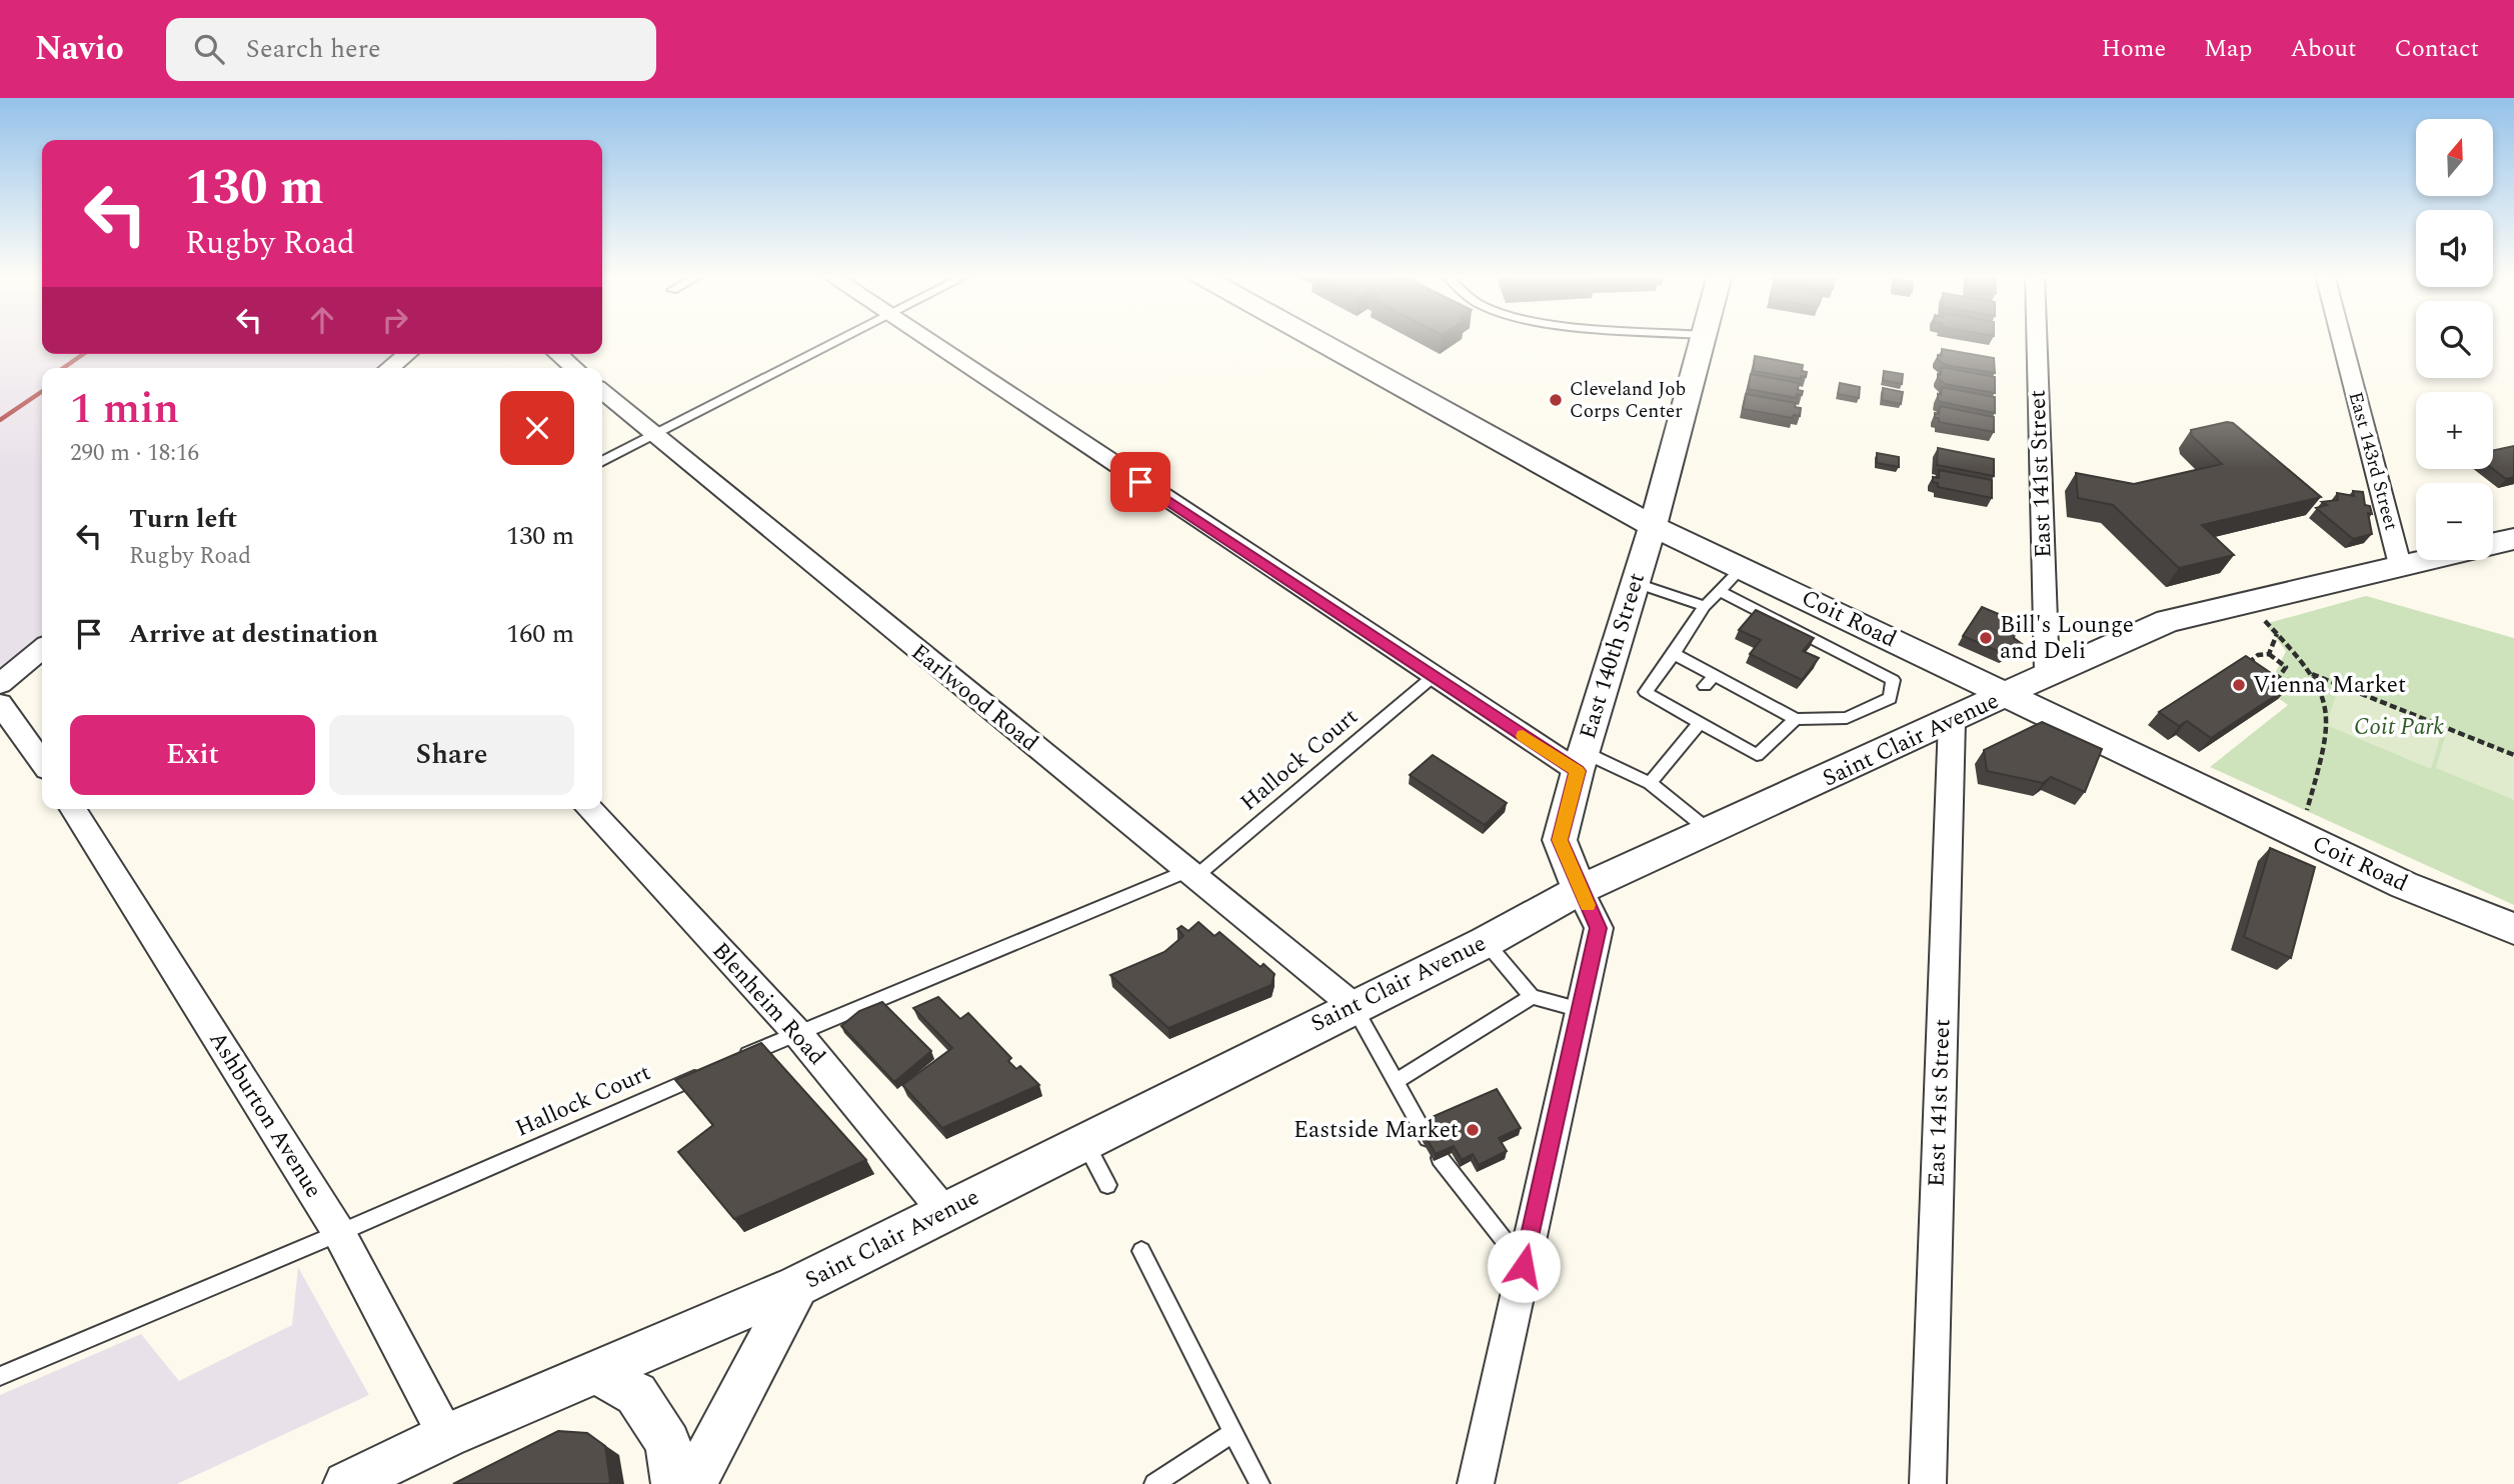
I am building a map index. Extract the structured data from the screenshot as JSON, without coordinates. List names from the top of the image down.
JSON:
{
  "streets": {
    "street": [
      "East 143rd Street",
      "East 141st Street",
      "Coit Road",
      "East 140th Street",
      "Earlwood Road",
      "Saint Clair Avenue",
      "Blenheim Road",
      "Ashburton Avenue"
    ],
    "lane": ["Hallock Court"]
  },
  "crossings": [
    ["East 143rd Street", "Saint Clair Avenue"],
    ["East 141st Street", "Saint Clair Avenue"],
    ["Coit Road", "East 140th Street"],
    ["Coit Road", "Saint Clair Avenue"],
    ["East 140th Street", "Saint Clair Avenue"],
    ["Earlwood Road", "Saint Clair Avenue"],
    ["Earlwood Road", "Hallock Court"],
    ["Saint Clair Avenue", "Blenheim Road"],
    ["Saint Clair Avenue", "Ashburton Avenue"],
    ["Hallock Court", "Blenheim Road"],
    ["Hallock Court", "Ashburton Avenue"]
  ],
  "parks": ["Coit Park"],
  "places": [
    "Cleveland Job Corps Center",
    "Bill's Lounge and Deli",
    "Vienna Market",
    "Eastside Market"
  ],
  "north": "top",
  "page": {
    "header": "Navio",
    "search": "Search here",
    "nav": [
      "Home",
      "Map",
      "About",
      "Contact"
    ],
    "map_buttons": ["+", "−"],
    "turn": ["130 m", "Rugby Road"],
    "heading": ["1 min", "290 m · 18:16"],
    "list": [
      {
        "name": "Turn left",
        "note": "Rugby Road",
        "value": "130 m"
      },
      {
        "name": "Arrive at destination",
        "value": "160 m"
      }
    ],
    "buttons": ["Exit", "Share"]
  }
}
